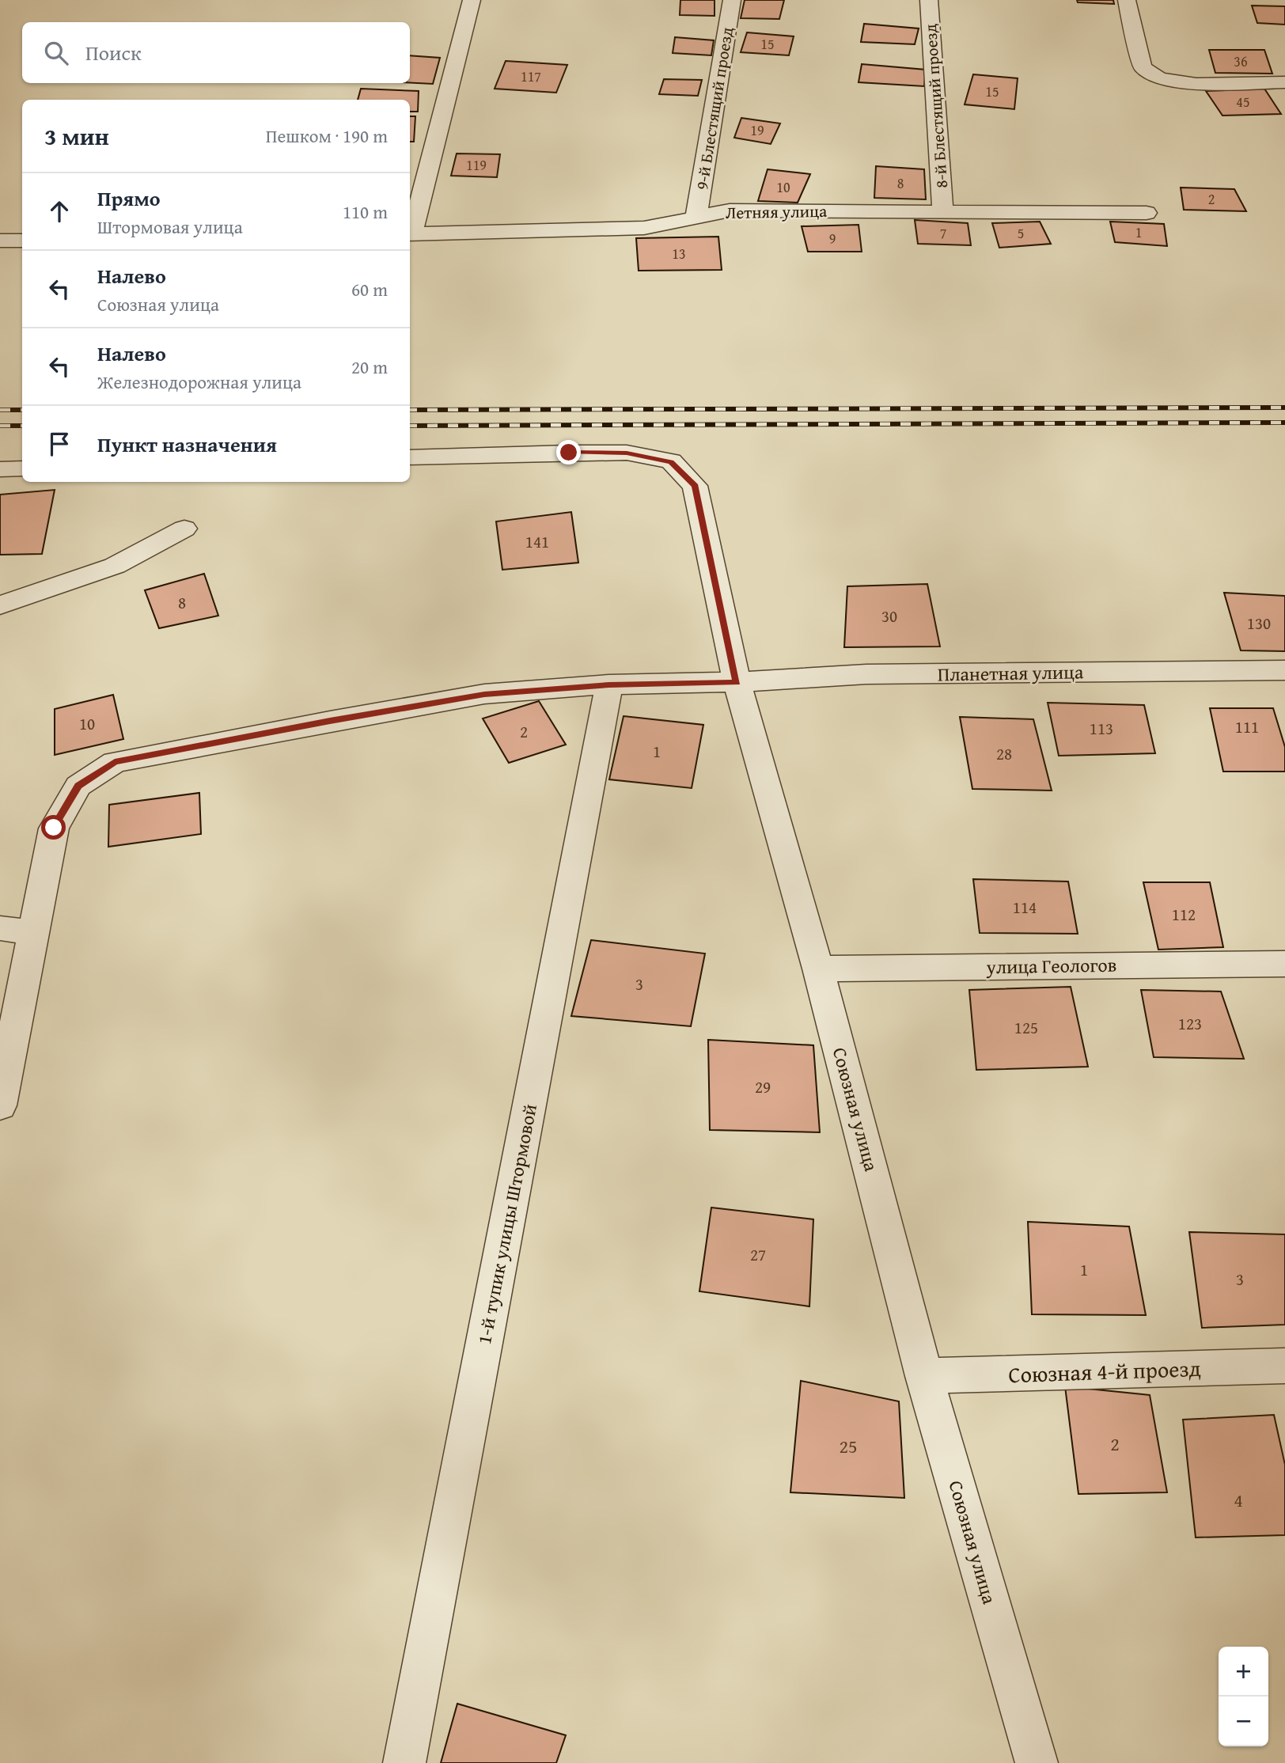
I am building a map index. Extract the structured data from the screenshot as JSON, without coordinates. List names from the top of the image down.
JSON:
{
  "streets": {
    "street": [
      "8-й Блестящий проезд",
      "9-й Блестящий проезд",
      "Летняя улица",
      "Планетная улица",
      "улица Геологов",
      "Союзная улица",
      "1-й тупик улицы Штормовой",
      "Союзная 4-й проезд"
    ]
  },
  "crossings": [
    ["8-й Блестящий проезд", "Летняя улица"],
    ["9-й Блестящий проезд", "Летняя улица"],
    ["Планетная улица", "Союзная улица"],
    ["Планетная улица", "1-й тупик улицы Штормовой"],
    ["улица Геологов", "Союзная улица"],
    ["Союзная улица", "Союзная 4-й проезд"]
  ],
  "house_numbers": [
    "15",
    "36",
    "117",
    "15",
    "45",
    "19",
    "119",
    "8",
    "10",
    "2",
    "1",
    "7",
    "5",
    "9",
    "13",
    "141",
    "8",
    "30",
    "130",
    "10",
    "111",
    "113",
    "2",
    "1",
    "28",
    "114",
    "112",
    "3",
    "123",
    "125",
    "29",
    "27",
    "1",
    "3",
    "2",
    "25",
    "4"
  ],
  "page": {
    "search": "Поиск",
    "heading": ["3 мин", "Пешком · 190 m"],
    "list": [
      ["Прямо", "Штормовая улица", "110 m"],
      ["Налево", "Союзная улица", "60 m"],
      ["Налево", "Железнодорожная улица", "20 m"],
      "Пункт назначения"
    ],
    "map_buttons": ["+", "−"]
  }
}
